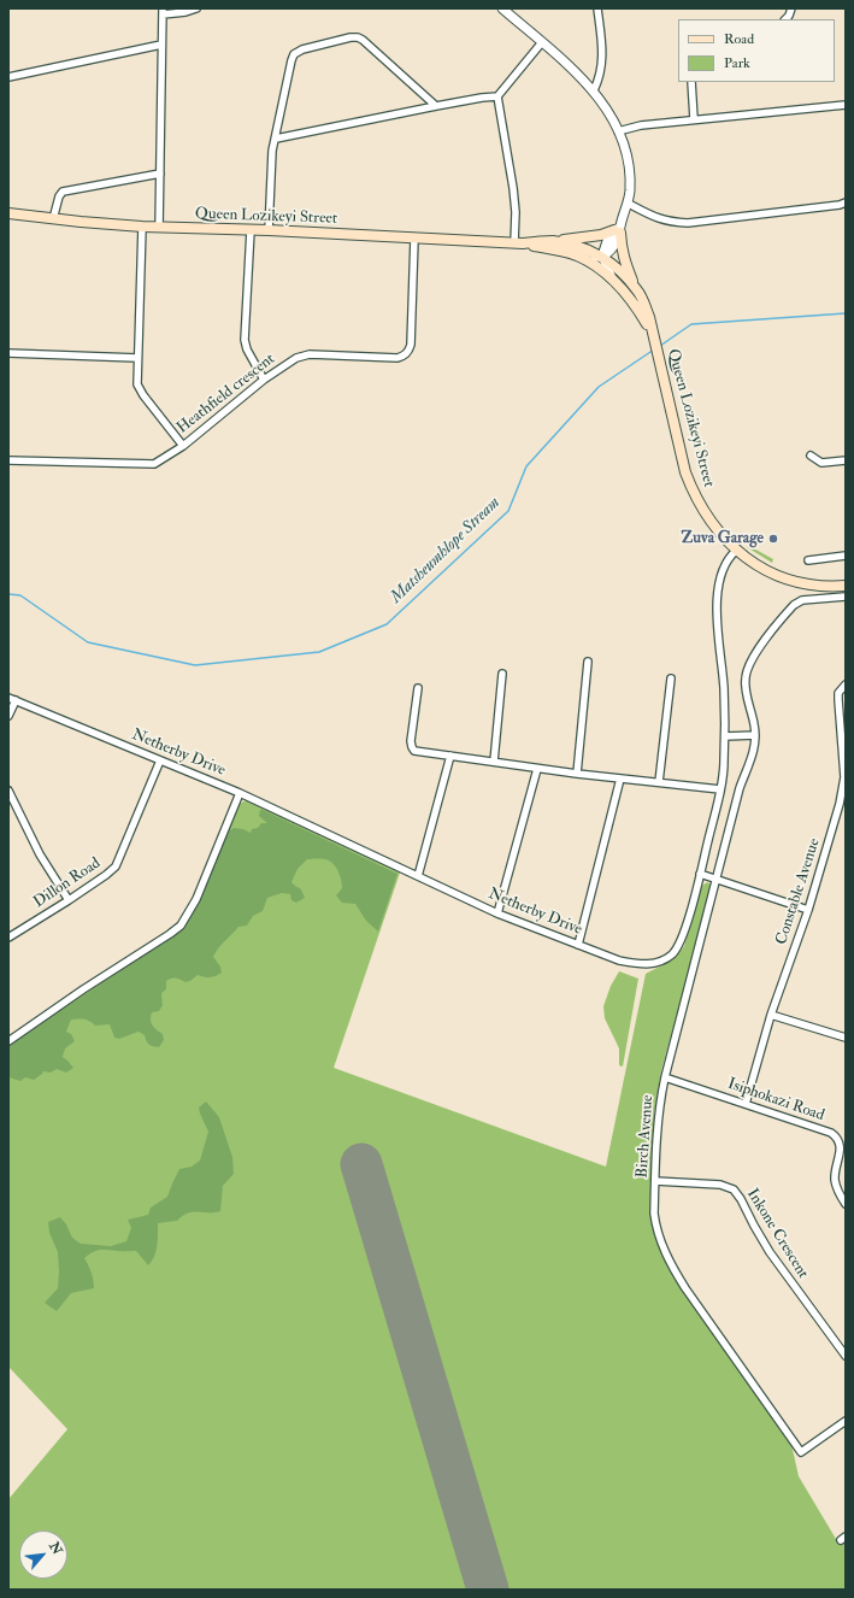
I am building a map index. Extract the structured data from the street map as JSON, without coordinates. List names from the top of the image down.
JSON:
{
  "streets": {
    "main road": ["Queen Lozikeyi Street"],
    "street": [
      "Heathfield crescent",
      "Netherby Drive",
      "Dillon Road",
      "Constable Avenue",
      "Isiphokazi Road",
      "Birch Avenue",
      "Inkone Crescent"
    ]
  },
  "crossings": [
    ["Queen Lozikeyi Street", "Heathfield crescent"],
    ["Queen Lozikeyi Street", "Netherby Drive"],
    ["Netherby Drive", "Dillon Road"],
    ["Constable Avenue", "Isiphokazi Road"],
    ["Isiphokazi Road", "Birch Avenue"],
    ["Birch Avenue", "Inkone Crescent"]
  ],
  "water": ["Matsheumhlope Stream"],
  "places": ["Zuva Garage"],
  "legend": ["Road", "Park"],
  "north": "top right"
}
